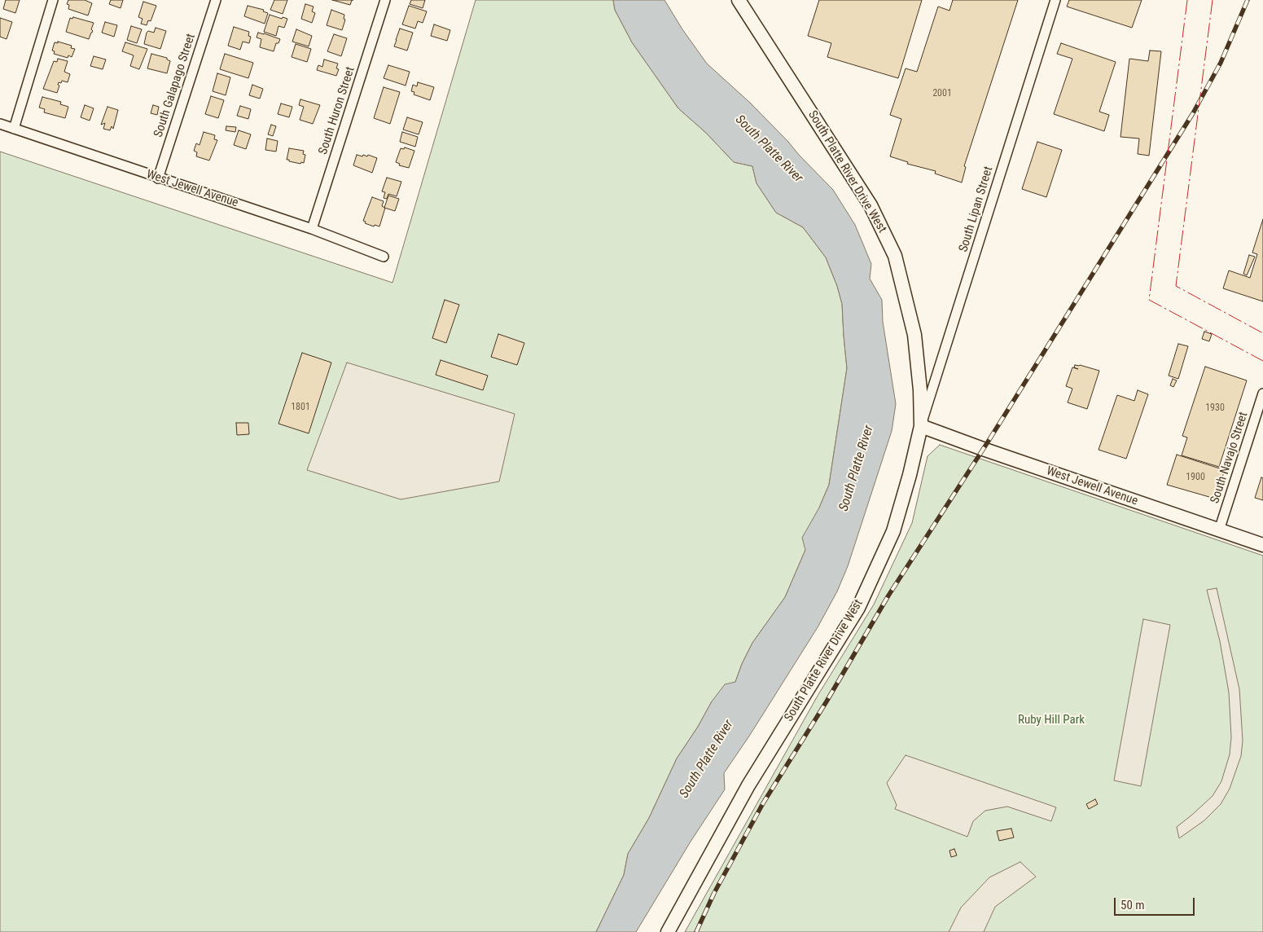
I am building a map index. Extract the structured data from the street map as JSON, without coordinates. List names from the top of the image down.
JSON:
{
  "streets": {
    "street": [
      "South Galapago Street",
      "South Huron Street",
      "South Platte River Drive West",
      "West Jewell Avenue",
      "South Lipan Street",
      "South Navajo Street"
    ]
  },
  "crossings": [
    ["South Galapago Street", "West Jewell Avenue"],
    ["South Huron Street", "West Jewell Avenue"],
    ["South Platte River Drive West", "West Jewell Avenue"],
    ["South Platte River Drive West", "South Lipan Street"],
    ["West Jewell Avenue", "South Lipan Street"],
    ["West Jewell Avenue", "South Navajo Street"]
  ],
  "water": ["South Platte River"],
  "parks": ["Ruby Hill Park"],
  "house_numbers": [
    "2001",
    "1801",
    "1930",
    "1900"
  ],
  "scale_bar": "50 m"
}
